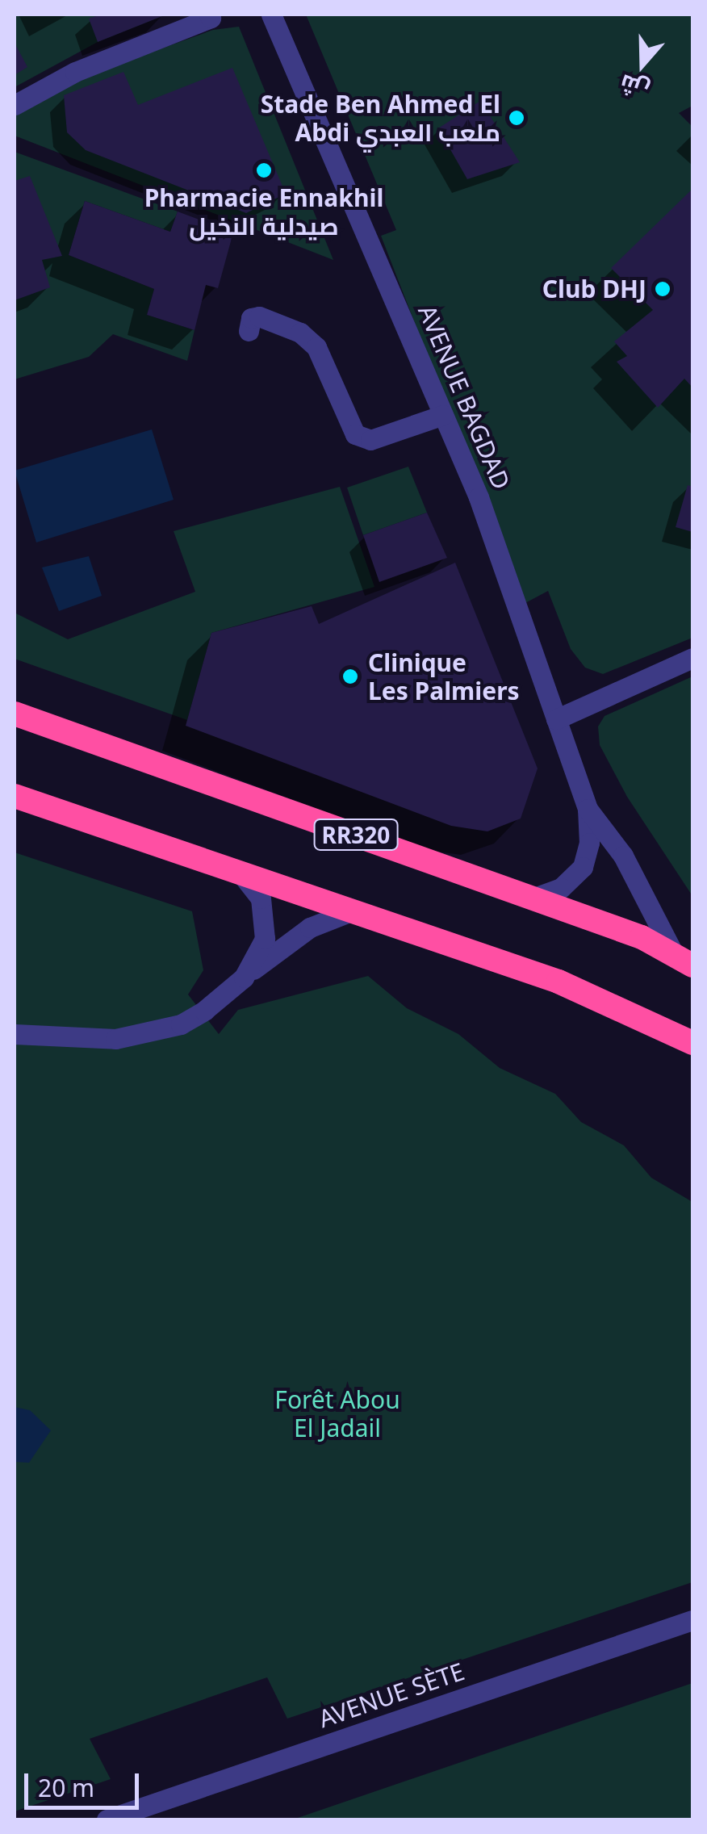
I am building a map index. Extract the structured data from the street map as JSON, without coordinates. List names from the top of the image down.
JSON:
{
  "streets": {
    "highway": ["RR320"],
    "street": ["AVENUE BAGDAD", "AVENUE SÈTE"]
  },
  "parks": ["Forêt Abou El Jadail"],
  "places": [
    "Stade Ben Ahmed El Abdi ملعب العبدي",
    "Pharmacie Ennakhil صيدلية النخيل",
    "Club DHJ",
    "Clinique Les Palmiers"
  ],
  "scale_bar": "20 m",
  "north": "bottom"
}
